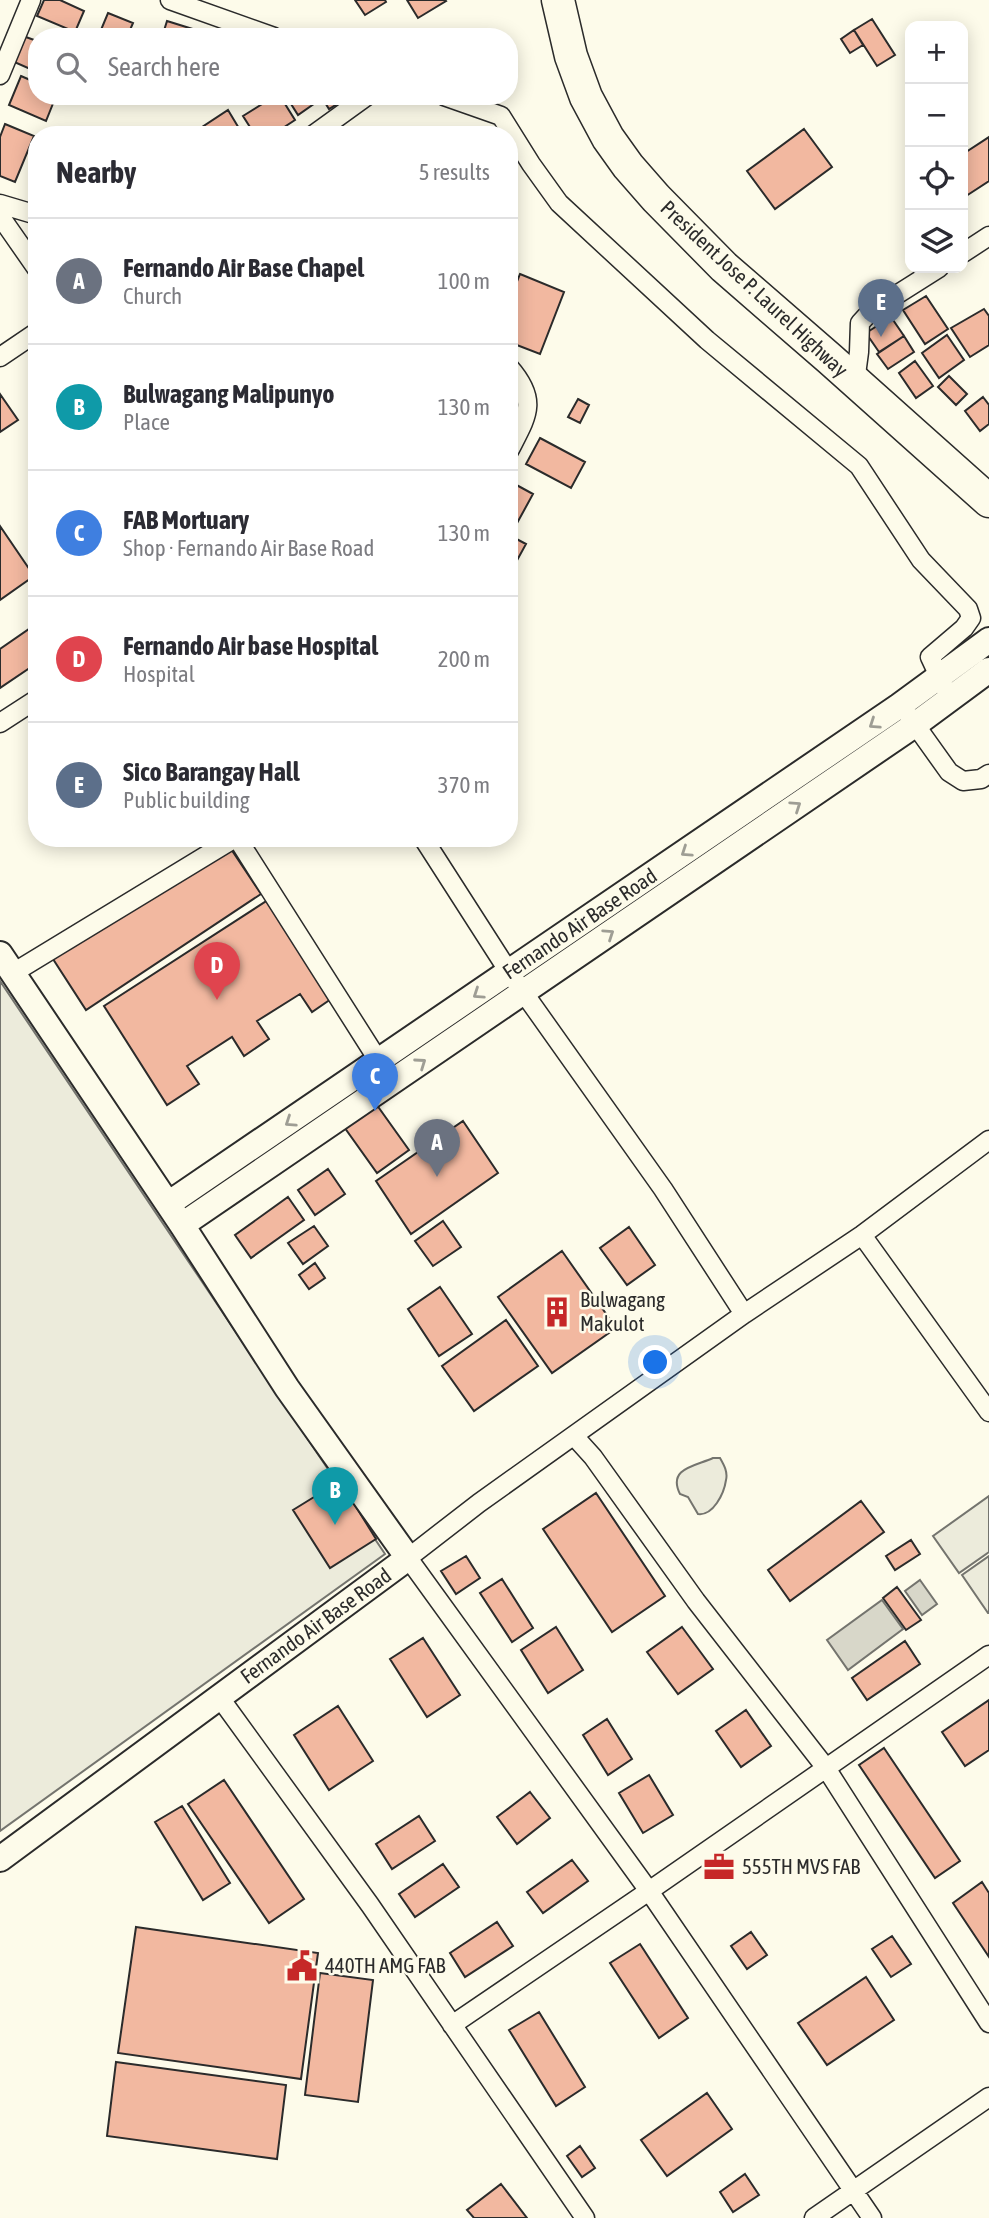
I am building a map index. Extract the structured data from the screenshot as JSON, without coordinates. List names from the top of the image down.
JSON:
{
  "streets": {
    "highway": ["President Jose P. Laurel Highway"],
    "street": ["Fernando Air Base Road"]
  },
  "places": {
    "building": ["Bulwagang Makulot"],
    "office": ["555TH MVS FAB"],
    "public building": ["440TH AMG FAB"]
  },
  "page": {
    "map_buttons": ["+", "−"],
    "search": "Search here",
    "heading": ["Nearby", "5 results"],
    "list": [
      {
        "mark": "A",
        "name": "Fernando Air Base Chapel",
        "note": "Church",
        "value": "100 m"
      },
      {
        "mark": "B",
        "name": "Bulwagang Malipunyo",
        "note": "Place",
        "value": "130 m"
      },
      {
        "mark": "C",
        "name": "FAB Mortuary",
        "note": "Shop · Fernando Air Base Road",
        "value": "130 m"
      },
      {
        "mark": "D",
        "name": "Fernando Air base Hospital",
        "note": "Hospital",
        "value": "200 m"
      },
      {
        "mark": "E",
        "name": "Sico Barangay Hall",
        "note": "Public building",
        "value": "370 m"
      }
    ],
    "pins": [
      "E",
      "D",
      "C",
      "A",
      "B"
    ]
  }
}
